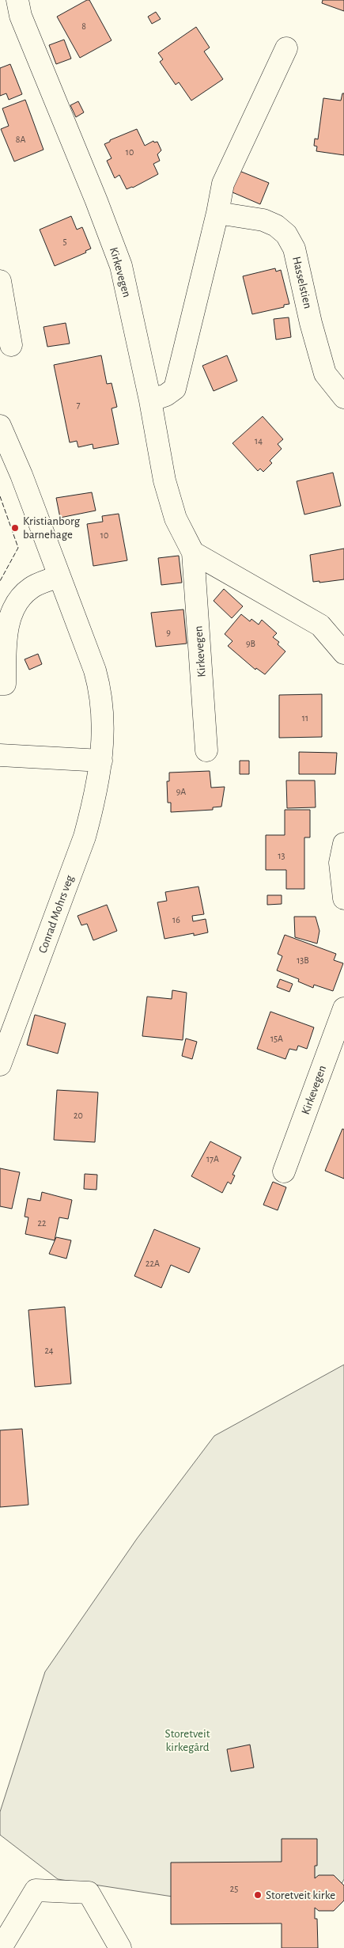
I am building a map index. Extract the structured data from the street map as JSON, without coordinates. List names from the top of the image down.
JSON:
{
  "streets": {
    "street": ["Kirkevegen", "Hasselstien", "Conrad Mohrs veg"]
  },
  "parks": ["Storetveit kirkegård"],
  "places": ["Kristianborg barnehage", "Storetveit kirke"],
  "house_numbers": [
    "8",
    "8A",
    "10",
    "5",
    "7",
    "14",
    "10",
    "9",
    "9B",
    "11",
    "9A",
    "13",
    "16",
    "13B",
    "15A",
    "20",
    "17A",
    "22",
    "22A",
    "24",
    "25"
  ]
}
